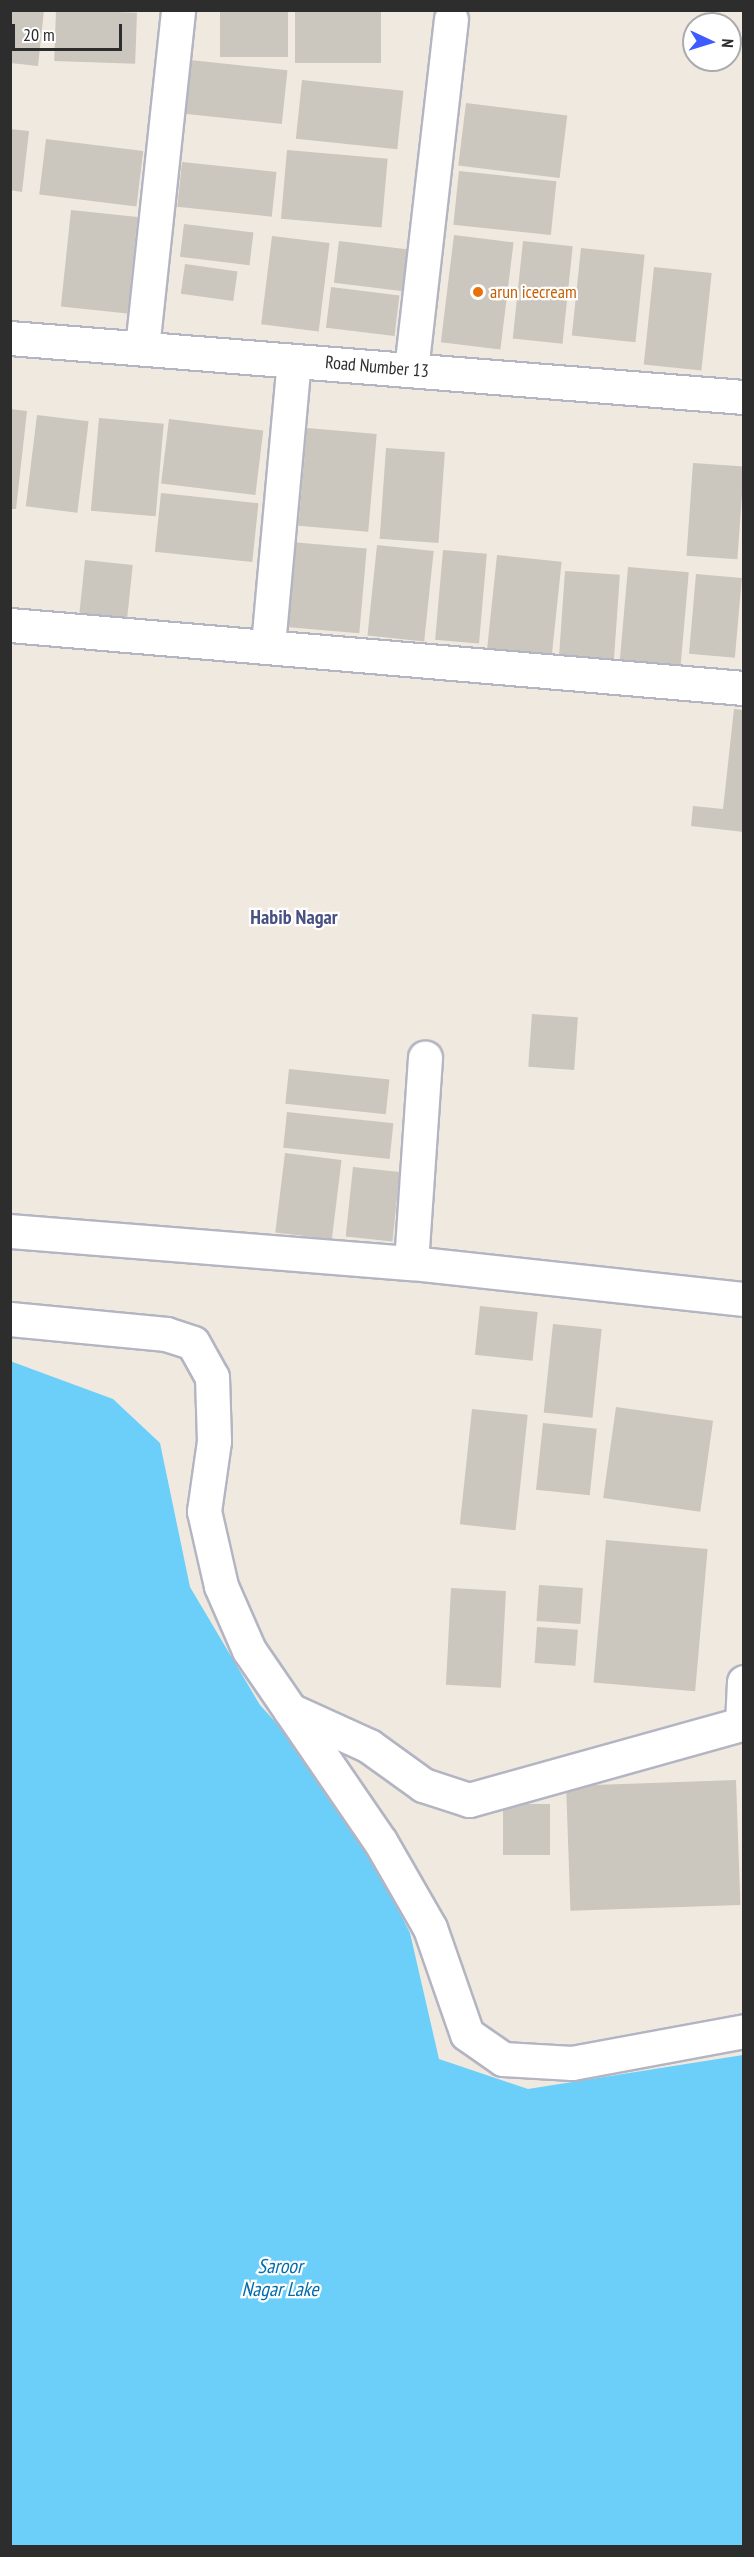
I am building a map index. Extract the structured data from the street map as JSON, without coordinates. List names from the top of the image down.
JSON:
{
  "streets": {
    "street": ["Road Number 13"]
  },
  "districts": ["Habib Nagar"],
  "water": ["Saroor Nagar Lake"],
  "places": ["arun icecream"],
  "scale_bar": "20 m",
  "north": "right"
}
